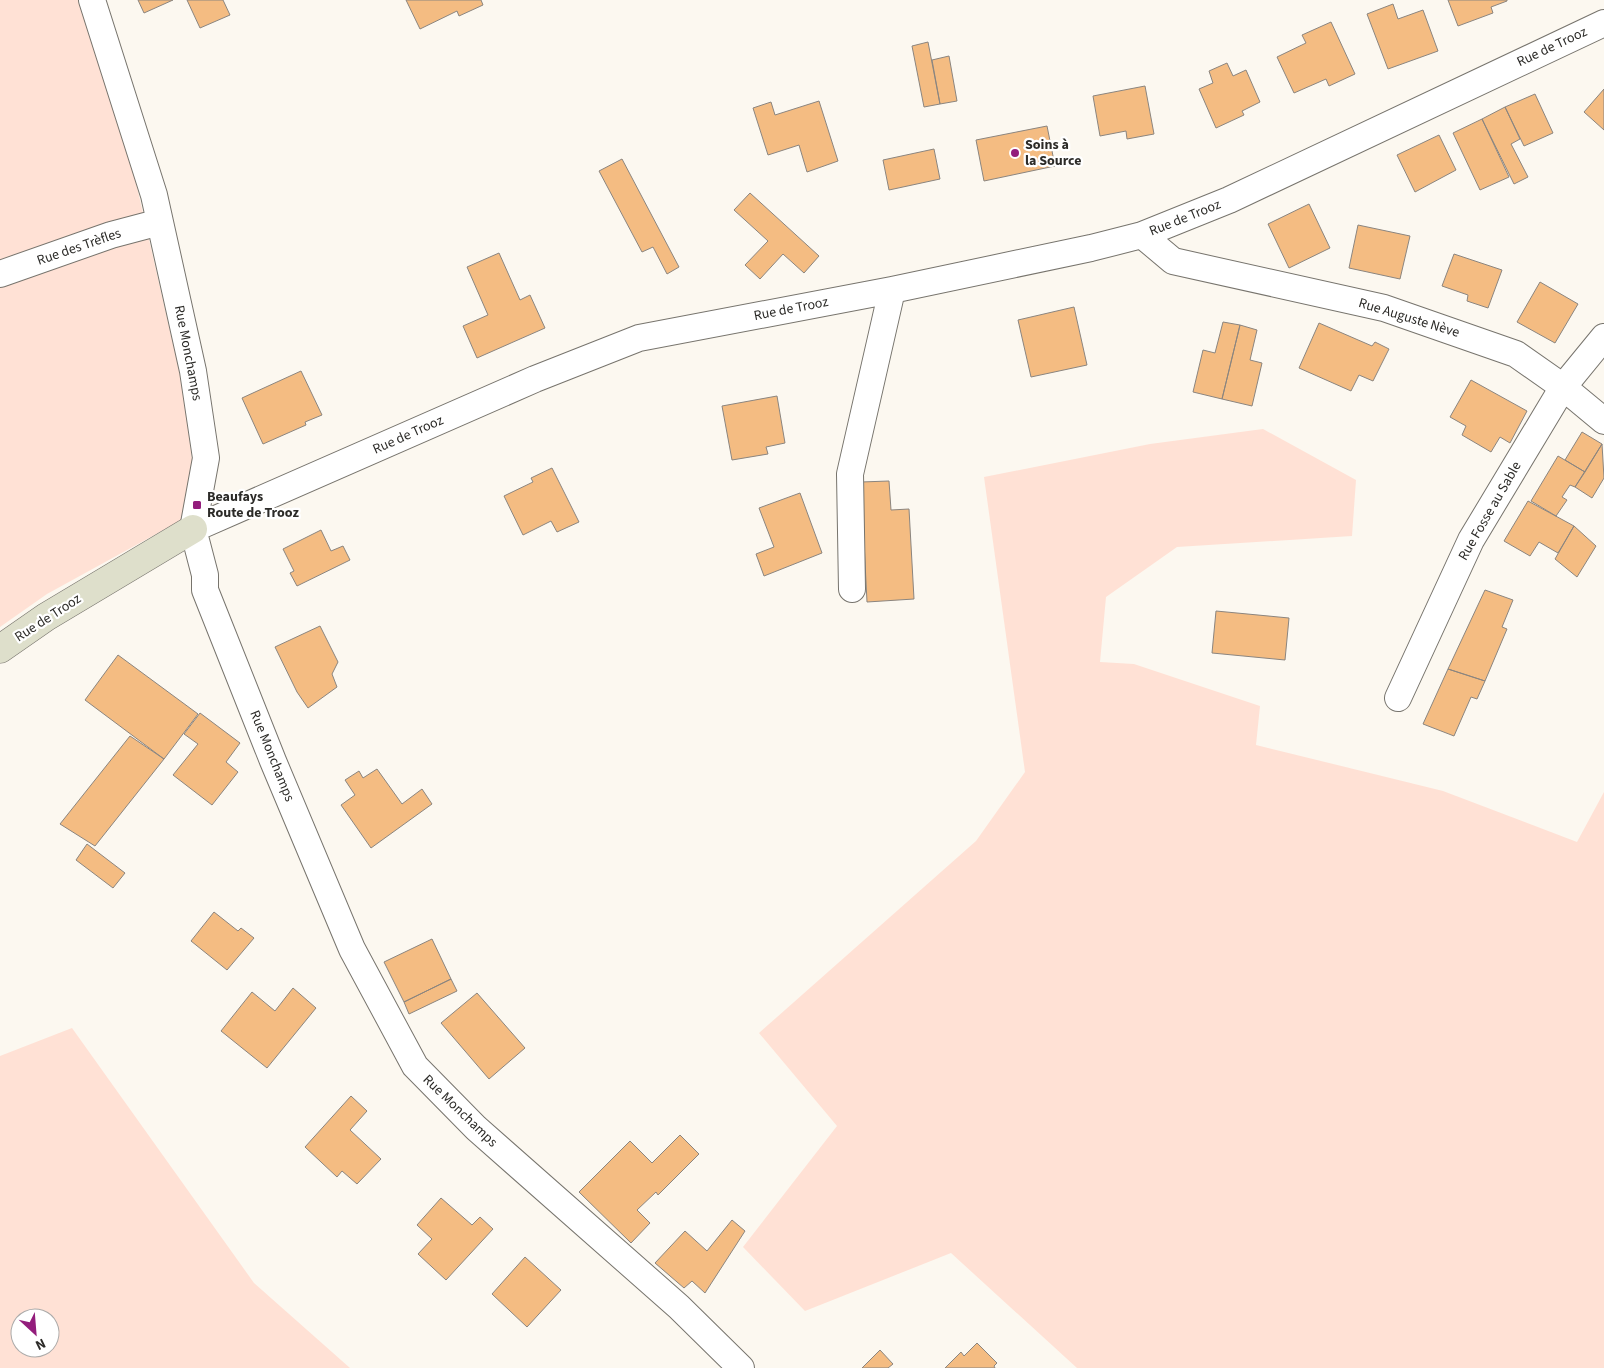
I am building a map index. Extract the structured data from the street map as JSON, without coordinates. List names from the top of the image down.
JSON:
{
  "streets": {
    "street": [
      "Rue de Trooz",
      "Rue des Trèfles",
      "Rue Auguste Nève",
      "Rue Monchamps",
      "Rue Fosse au Sable"
    ]
  },
  "crossings": [
    ["Rue de Trooz", "Rue Auguste Nève"],
    ["Rue de Trooz", "Rue Monchamps"],
    ["Rue des Trèfles", "Rue Monchamps"],
    ["Rue Auguste Nève", "Rue Fosse au Sable"]
  ],
  "places": {
    "other": ["Soins à la Source"],
    "transit": ["Beaufays Route de Trooz"]
  },
  "north": "bottom right"
}
